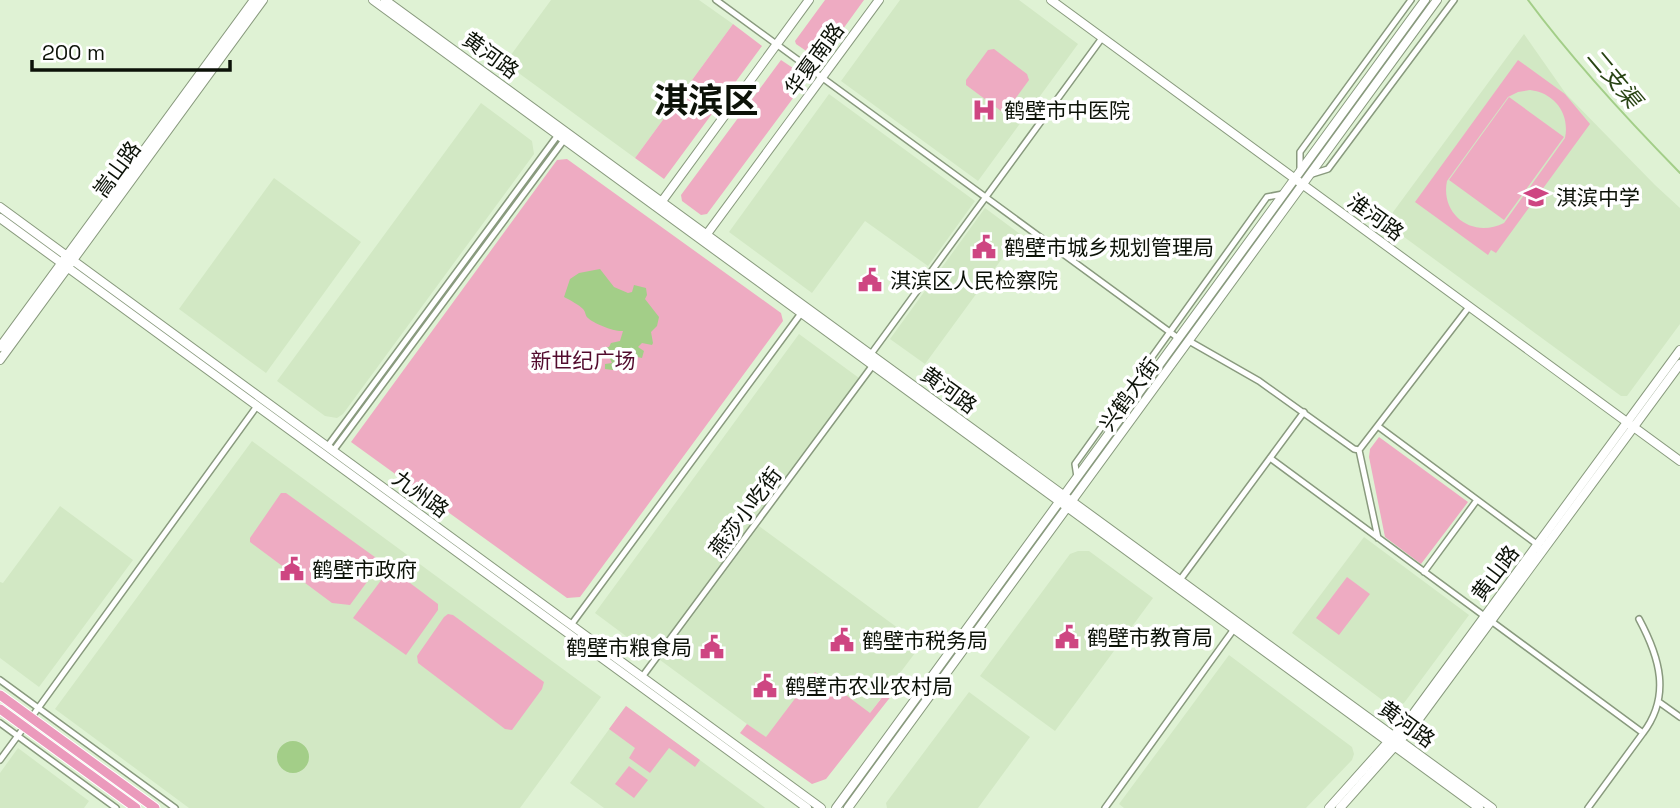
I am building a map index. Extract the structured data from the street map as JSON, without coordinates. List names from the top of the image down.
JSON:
{
  "streets": {
    "street": [
      "黄河路",
      "华夏南路",
      "嵩山路",
      "淮河路",
      "兴鹤大街",
      "九州路",
      "燕莎小吃街",
      "黄山路"
    ]
  },
  "crossings": [
    ["黄河路", "华夏南路"],
    ["黄河路", "兴鹤大街"],
    ["黄河路", "燕莎小吃街"],
    ["黄河路", "黄山路"],
    ["嵩山路", "九州路"],
    ["淮河路", "兴鹤大街"],
    ["淮河路", "黄山路"],
    ["九州路", "燕莎小吃街"]
  ],
  "districts": ["淇滨区"],
  "water": ["二支渠"],
  "parks": ["新世纪广场"],
  "places": {
    "hospital": ["鹤壁市中医院"],
    "school or university": ["淇滨中学"],
    "public building": [
      "鹤壁市城乡规划管理局",
      "淇滨区人民检察院",
      "鹤壁市政府",
      "鹤壁市教育局",
      "鹤壁市税务局",
      "鹤壁市粮食局",
      "鹤壁市农业农村局"
    ]
  },
  "scale_bar": "200 m"
}
